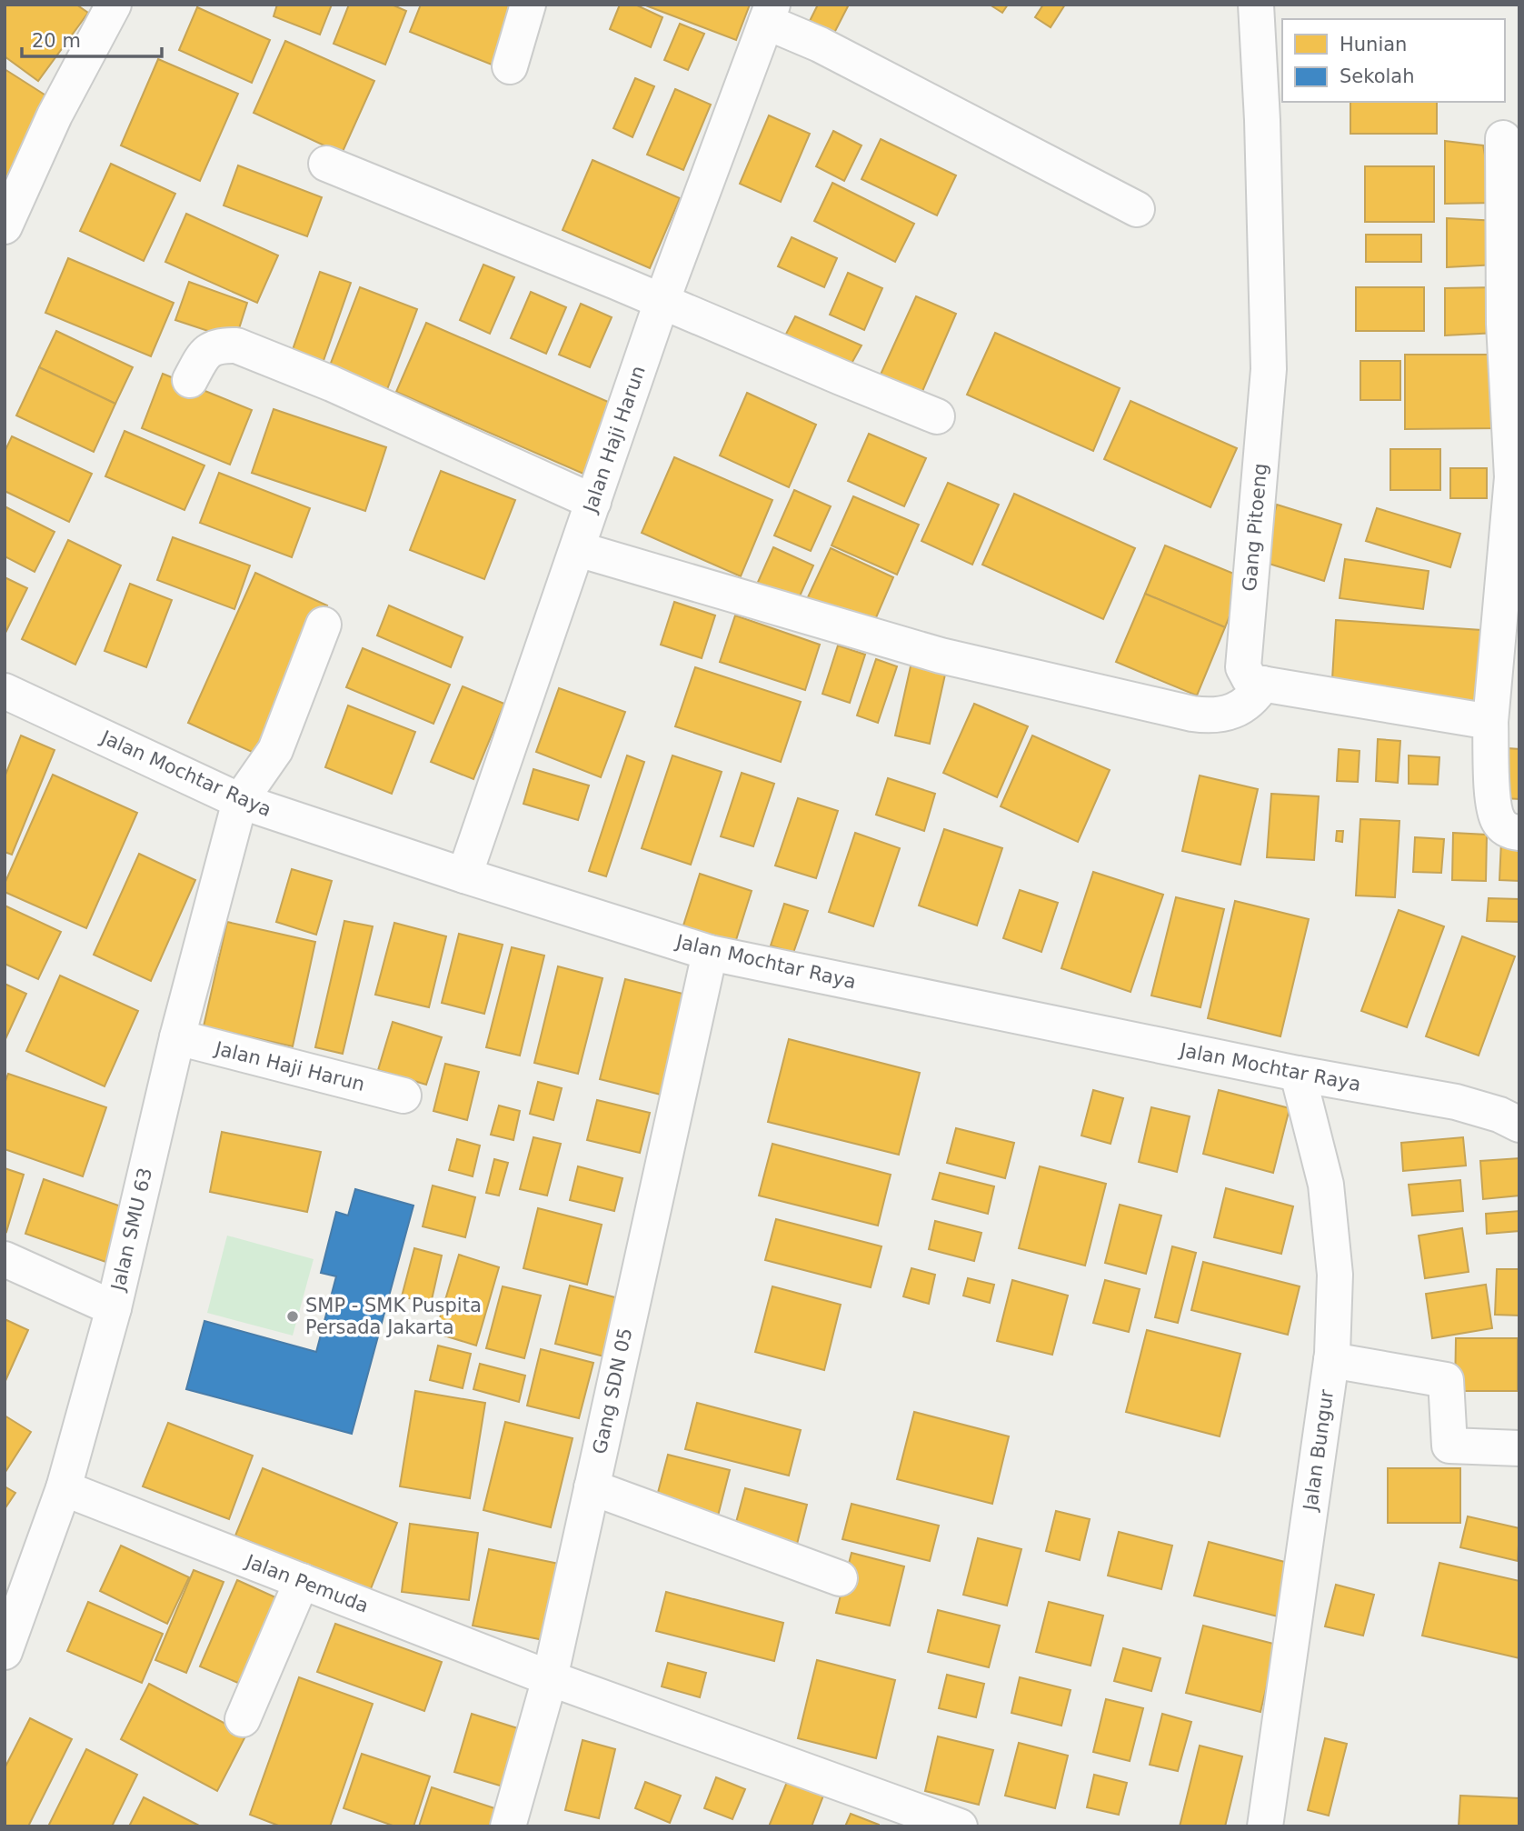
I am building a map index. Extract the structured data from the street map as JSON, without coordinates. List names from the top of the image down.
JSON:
{
  "streets": {
    "street": [
      "Jalan Haji Harun",
      "Gang Pitoeng",
      "Jalan Mochtar Raya",
      "Jalan SMU 63",
      "Gang SDN 05",
      "Jalan Bungur",
      "Jalan Pemuda"
    ]
  },
  "crossings": [
    ["Jalan Haji Harun", "Jalan Mochtar Raya"],
    ["Jalan Haji Harun", "Jalan SMU 63"],
    ["Jalan Mochtar Raya", "Jalan SMU 63"],
    ["Jalan Mochtar Raya", "Gang SDN 05"],
    ["Jalan Mochtar Raya", "Jalan Bungur"],
    ["Jalan SMU 63", "Jalan Pemuda"],
    ["Gang SDN 05", "Jalan Pemuda"]
  ],
  "places": ["SMP - SMK Puspita Persada Jakarta"],
  "legend": ["Hunian", "Sekolah"],
  "scale_bar": "20 m"
}
